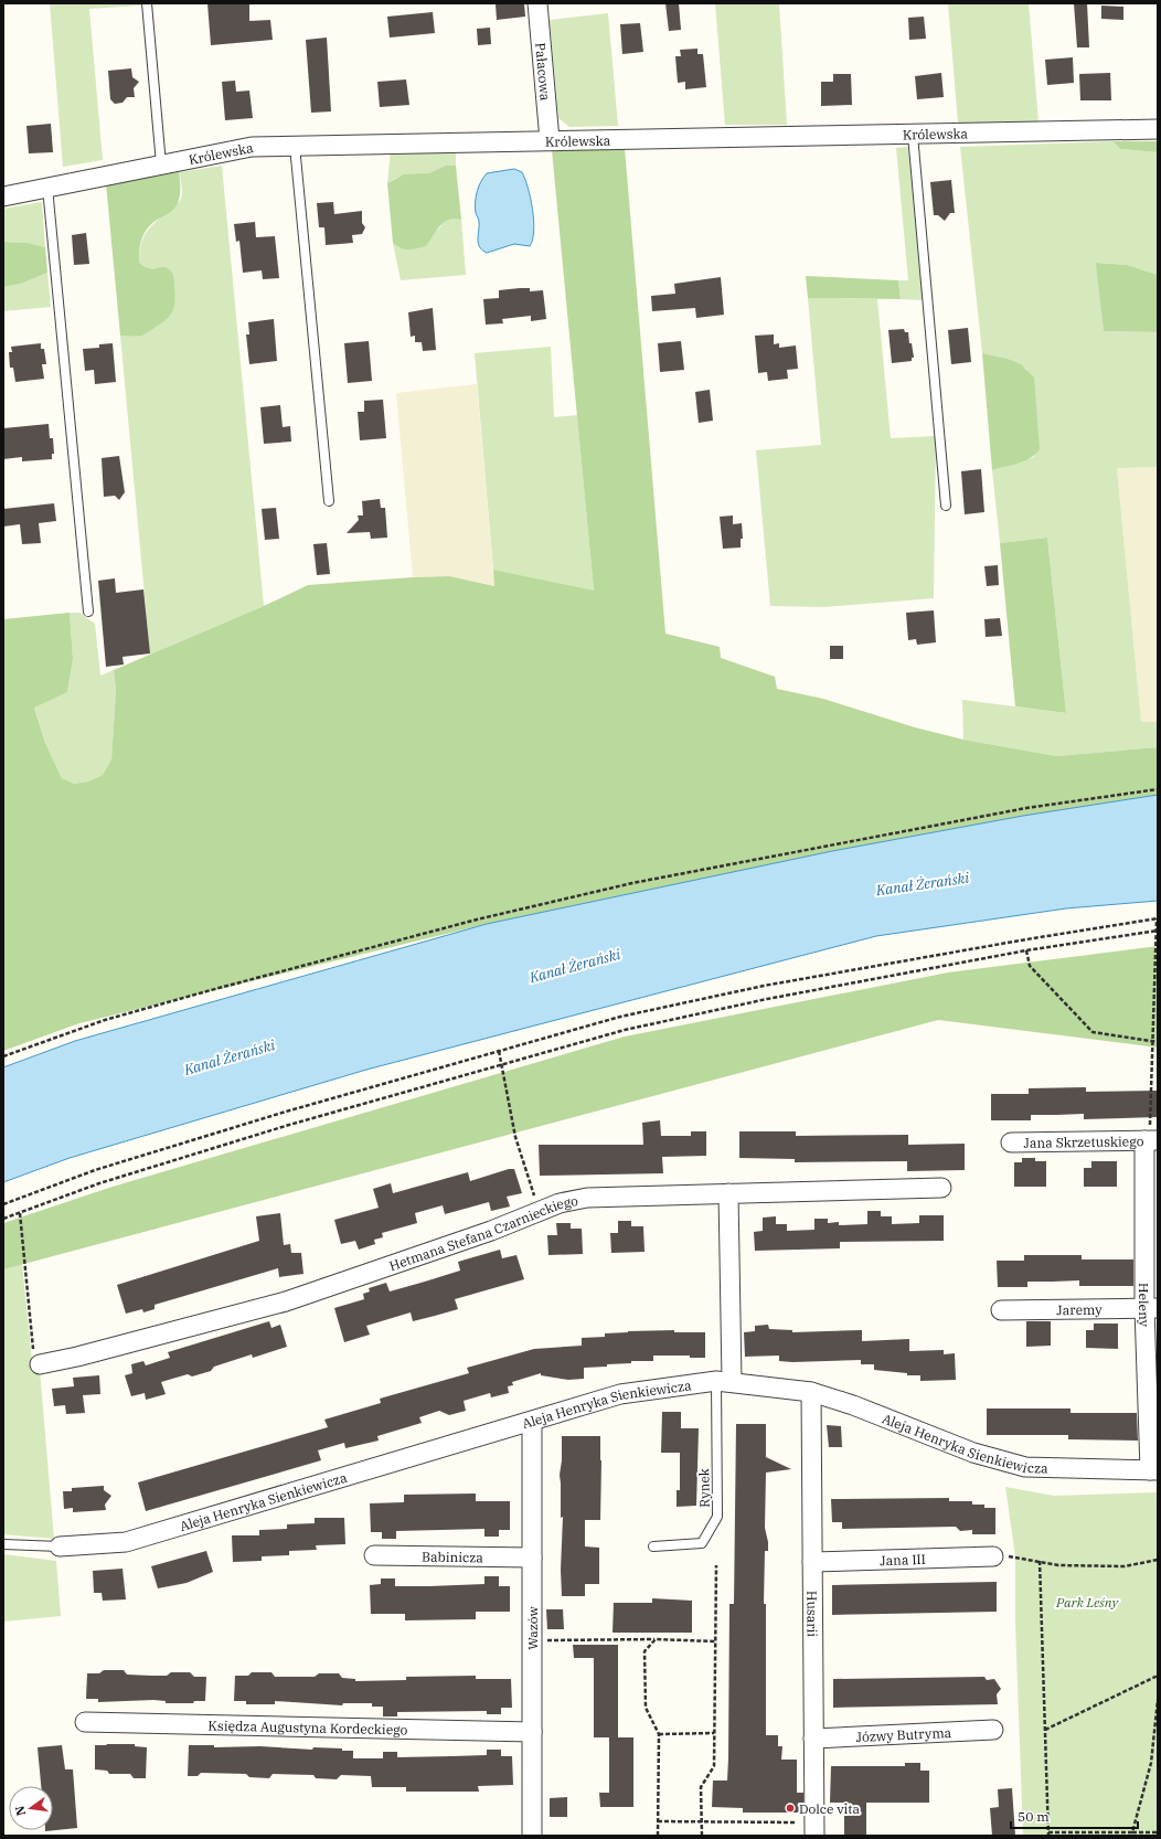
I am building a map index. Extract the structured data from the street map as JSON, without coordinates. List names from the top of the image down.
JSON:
{
  "streets": {
    "street": [
      "Pałacowa",
      "Królewska",
      "Jana Skrzetuskiego",
      "Hetmana Stefana Czarnieckiego",
      "Heleny",
      "Jaremy",
      "Aleja Henryka Sienkiewicza",
      "Babinicza",
      "Jana III",
      "Husarii",
      "Wazów",
      "Księdza Augustyna Kordeckiego",
      "Józwy Butryma"
    ],
    "lane": ["Rynek"]
  },
  "crossings": [
    ["Pałacowa", "Królewska"],
    ["Jana Skrzetuskiego", "Heleny"],
    ["Heleny", "Jaremy"],
    ["Heleny", "Aleja Henryka Sienkiewicza"],
    ["Aleja Henryka Sienkiewicza", "Rynek"],
    ["Aleja Henryka Sienkiewicza", "Husarii"],
    ["Aleja Henryka Sienkiewicza", "Wazów"],
    ["Babinicza", "Wazów"],
    ["Jana III", "Husarii"],
    ["Husarii", "Józwy Butryma"],
    ["Wazów", "Księdza Augustyna Kordeckiego"]
  ],
  "water": ["Kanał Żerański"],
  "parks": ["Park Leśny"],
  "places": ["Dolce vita"],
  "scale_bar": "50 m",
  "north": "left"
}
